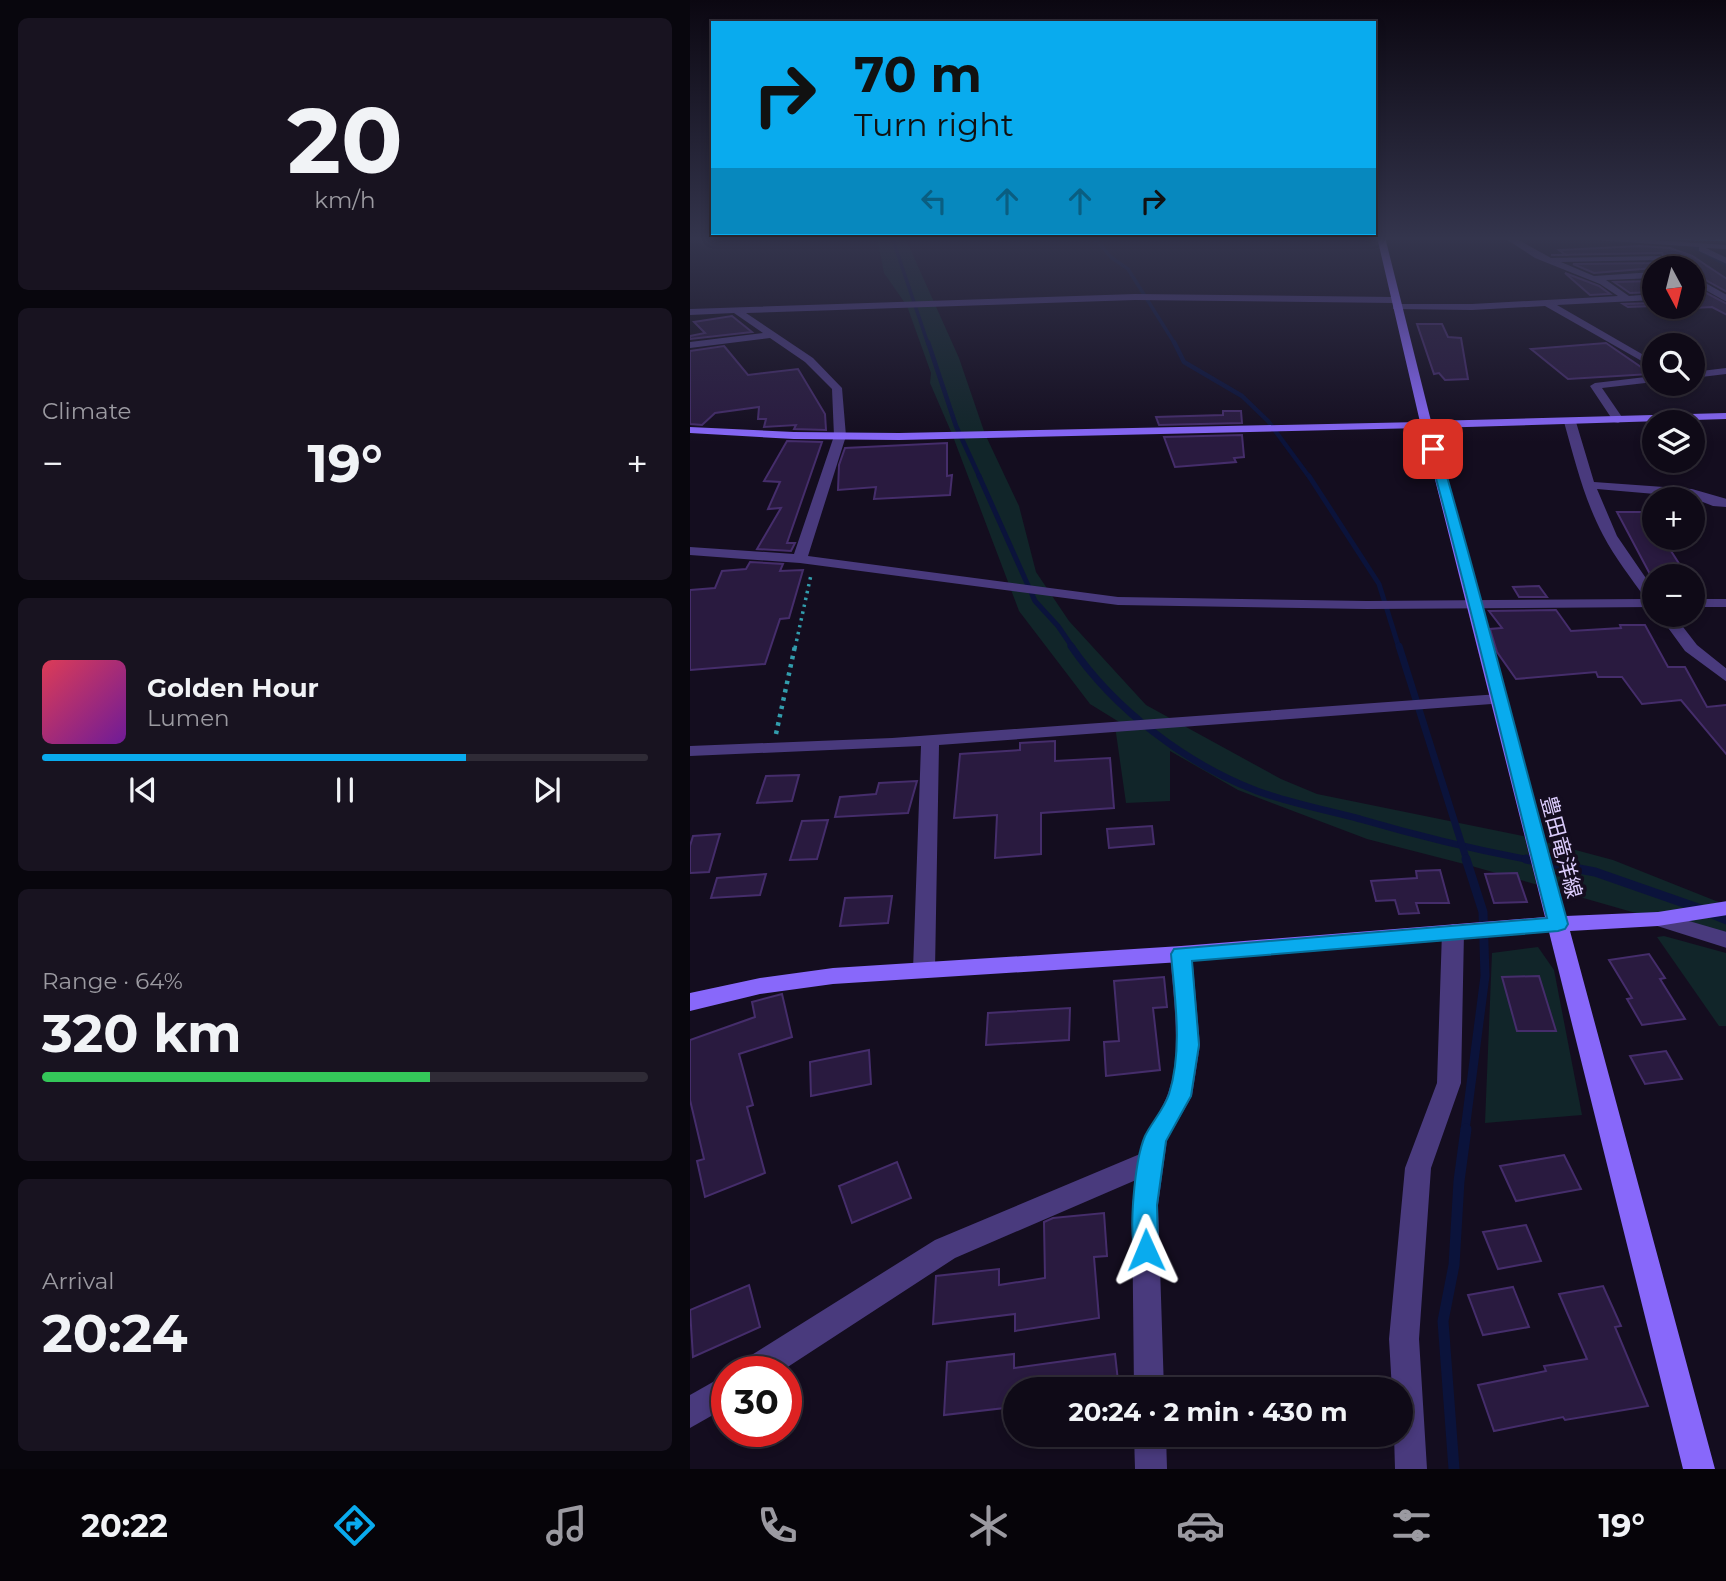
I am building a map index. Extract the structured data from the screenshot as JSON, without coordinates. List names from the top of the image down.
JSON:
{
  "streets": {
    "main road": ["豊田竜洋線"]
  },
  "north": "bottom",
  "page": {
    "tile": [
      ["20", "km/h"],
      "Climate",
      ["Range · 64%", "320 km"],
      ["Arrival", "20:24"]
    ],
    "turn": ["70 m", "Turn right"],
    "map_buttons": ["+", "−"],
    "heat": ["−", "19°", "+"],
    "song": ["Golden Hour", "Lumen"],
    "limit": "30",
    "trip": "20:24 · 2 min · 430 m",
    "tabs": ["20:22", "19°"]
  }
}
